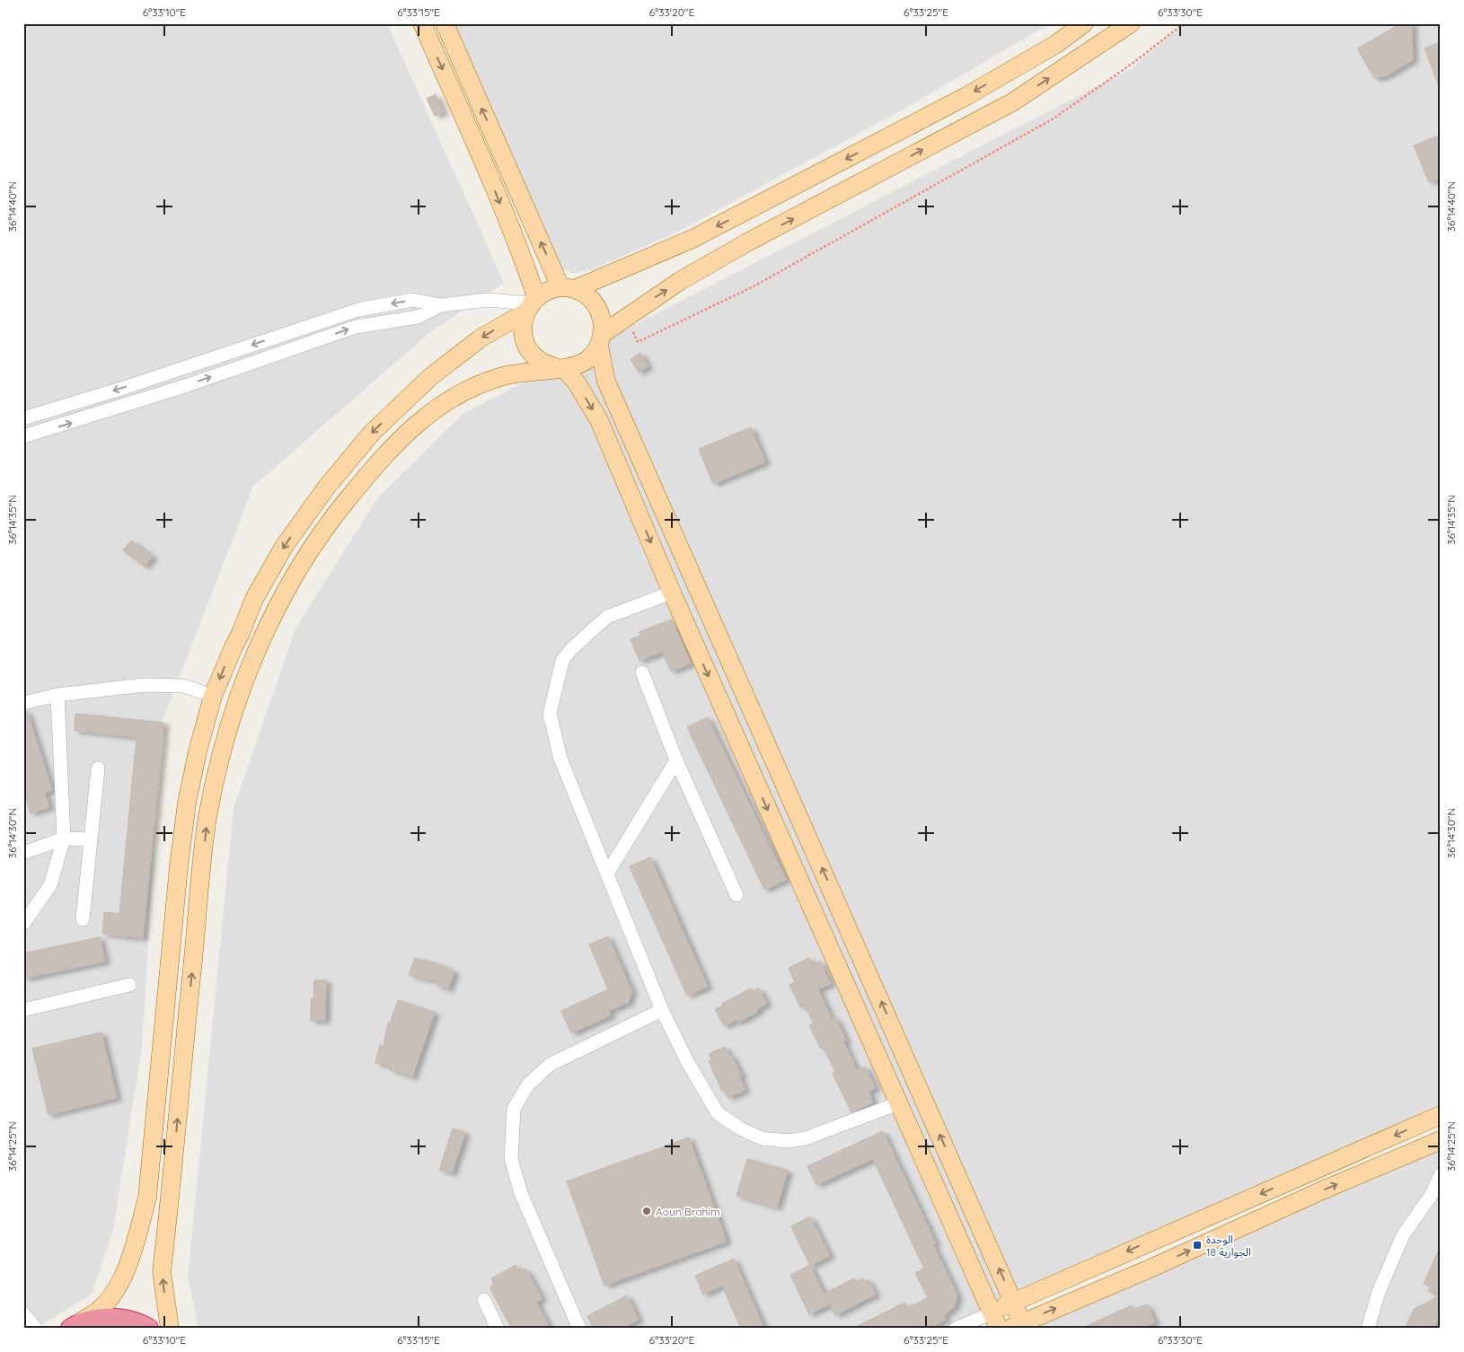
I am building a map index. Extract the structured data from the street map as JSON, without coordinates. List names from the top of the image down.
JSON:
{
  "places": {
    "other": ["Aoun Brahim"],
    "transit": ["الوحدة الجوارية 18"]
  },
  "coordinates": [
    "6°33'10\"E",
    "6°33'15\"E",
    "6°33'20\"E",
    "6°33'25\"E",
    "6°33'30\"E",
    "36°14'40\"N",
    "36°14'35\"N",
    "36°14'30\"N",
    "36°14'25\"N"
  ]
}
